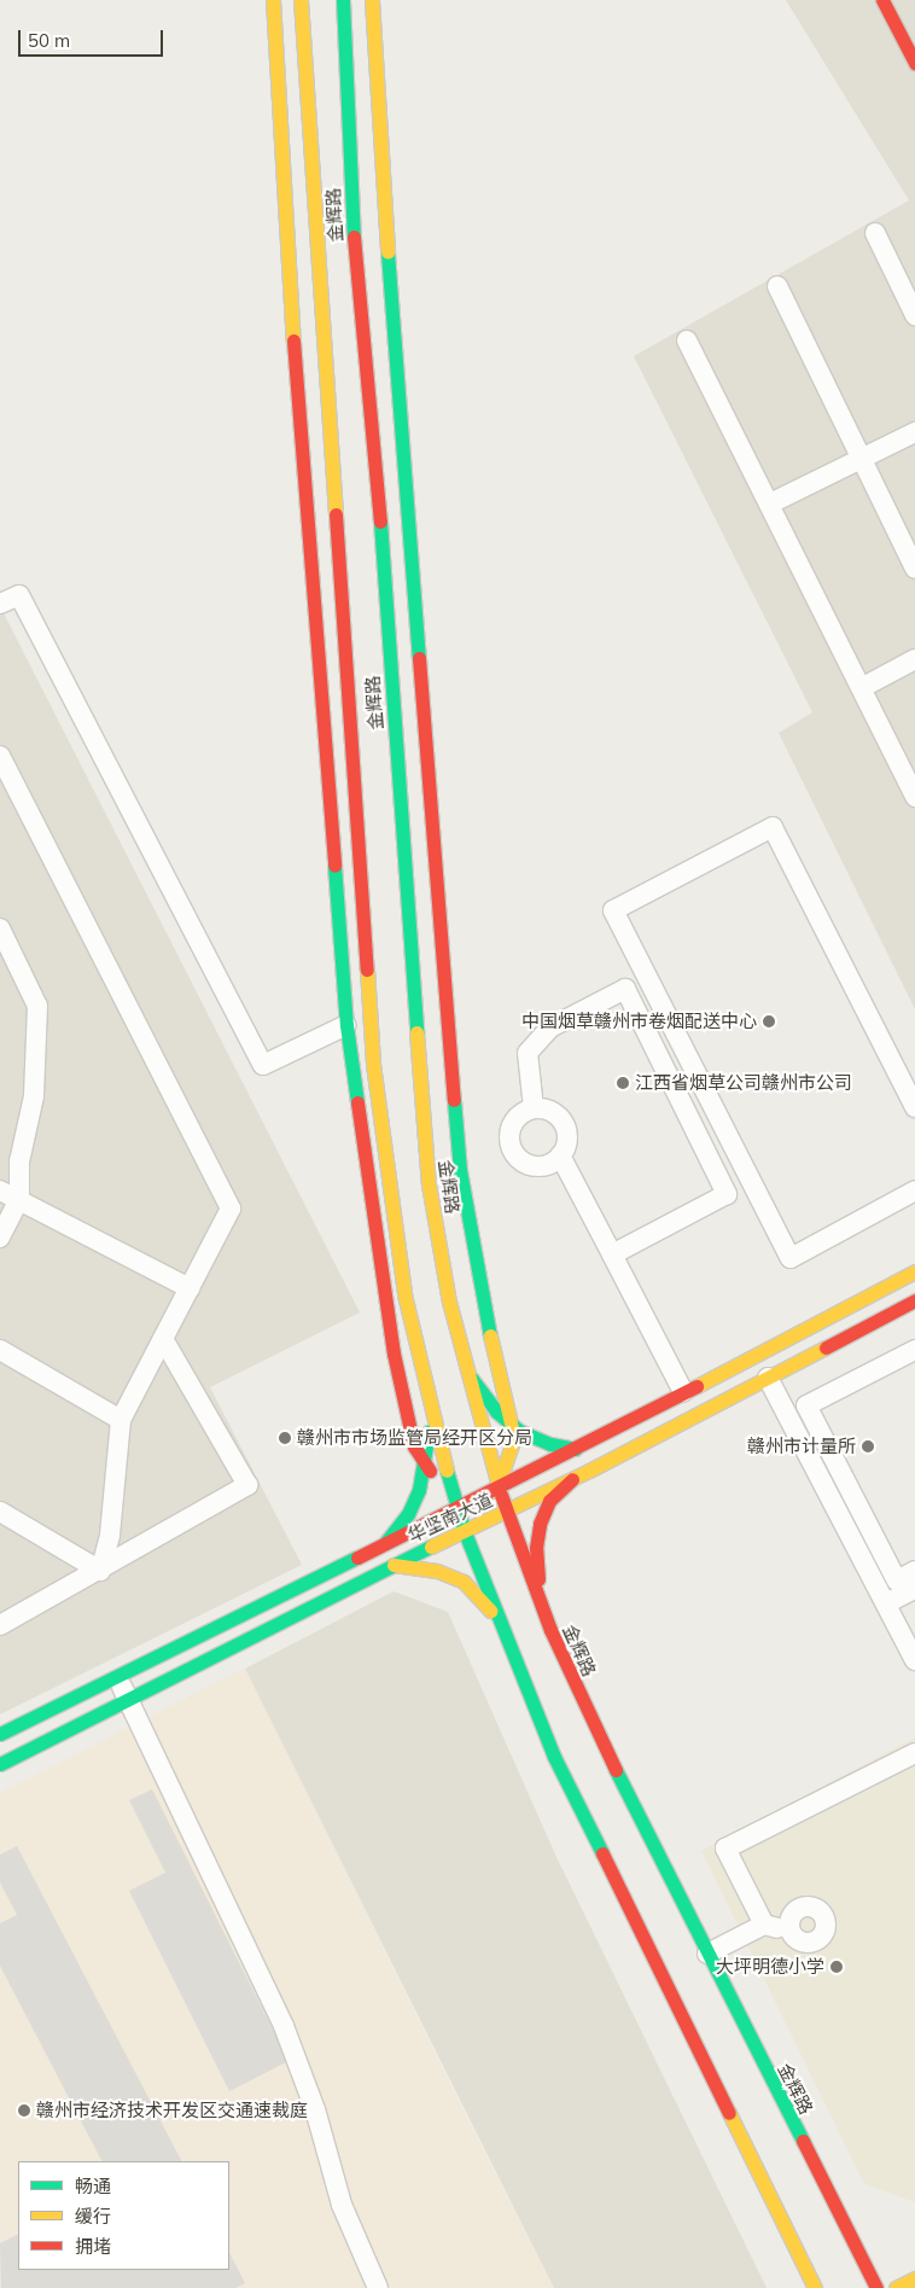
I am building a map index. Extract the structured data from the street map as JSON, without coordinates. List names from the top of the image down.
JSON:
{
  "streets": {
    "main road": ["金辉路", "华坚南大道"]
  },
  "crossings": [
    ["金辉路", "华坚南大道"]
  ],
  "places": [
    "中国烟草赣州市卷烟配送中心",
    "江西省烟草公司赣州市公司",
    "赣州市市场监管局经开区分局",
    "赣州市计量所",
    "大坪明德小学",
    "赣州市经济技术开发区交通速裁庭"
  ],
  "legend": ["畅通", "缓行", "拥堵"],
  "scale_bar": "50 m"
}
